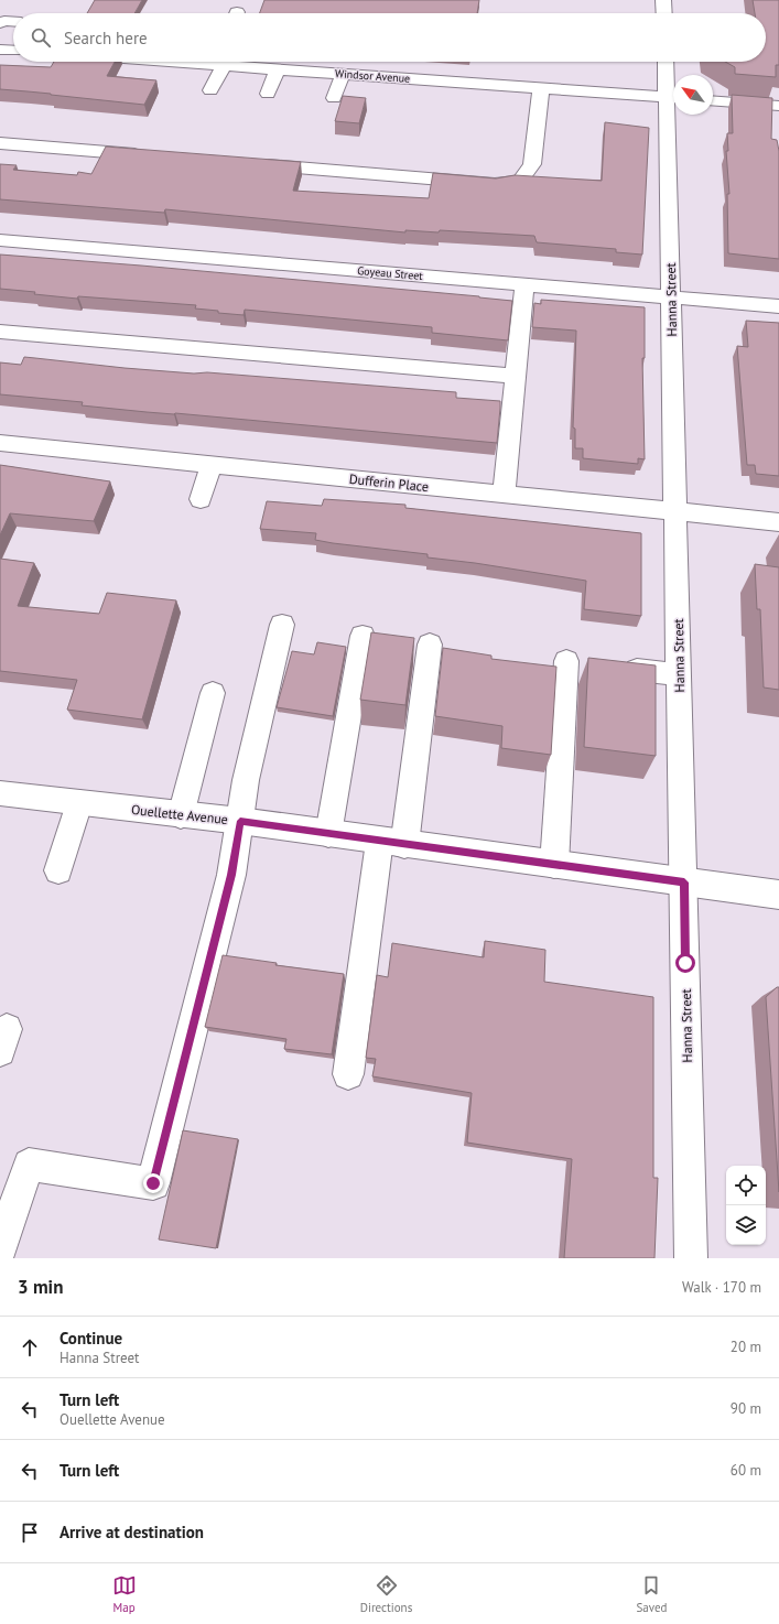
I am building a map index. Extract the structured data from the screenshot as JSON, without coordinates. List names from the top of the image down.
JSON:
{
  "streets": {
    "street": [
      "Windsor Avenue",
      "Goyeau Street",
      "Hanna Street",
      "Dufferin Place",
      "Ouellette Avenue"
    ]
  },
  "crossings": [
    ["Windsor Avenue", "Hanna Street"],
    ["Goyeau Street", "Hanna Street"],
    ["Hanna Street", "Dufferin Place"],
    ["Hanna Street", "Ouellette Avenue"]
  ],
  "north": "top left",
  "page": {
    "search": "Search here",
    "heading": ["3 min", "Walk · 170 m"],
    "list": [
      ["Continue", "Hanna Street", "20 m"],
      ["Turn left", "Ouellette Avenue", "90 m"],
      ["Turn left", "60 m"],
      "Arrive at destination"
    ],
    "nav": ["Map", "Directions", "Saved"]
  }
}
